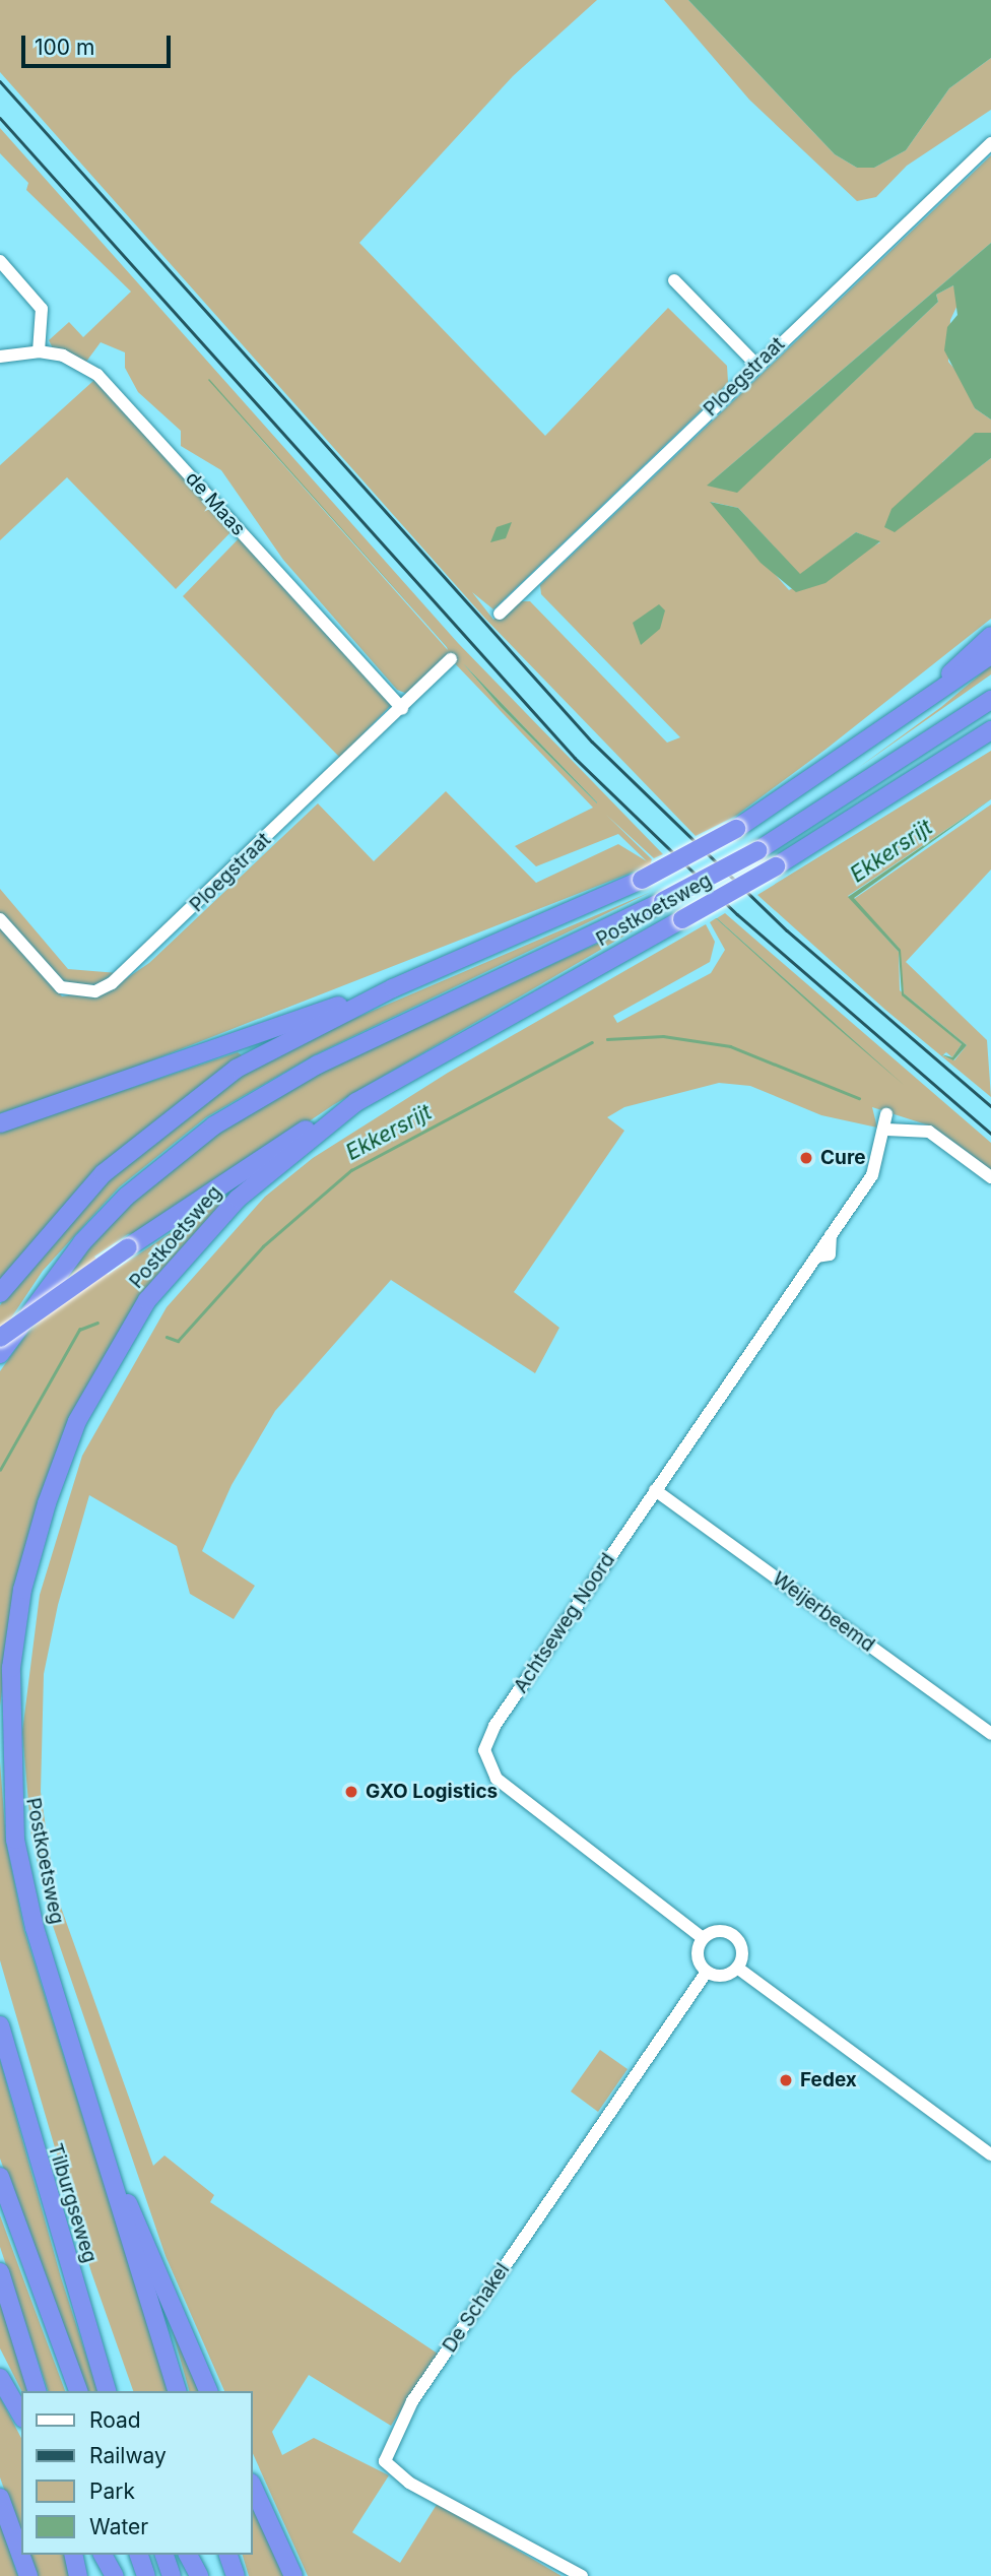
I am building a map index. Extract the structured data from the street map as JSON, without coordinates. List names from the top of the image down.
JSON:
{
  "streets": {
    "highway": ["Postkoetsweg", "Tilburgseweg"],
    "street": [
      "Ploegstraat",
      "de Maas",
      "Weijerbeemd",
      "Achtseweg Noord",
      "De Schakel"
    ]
  },
  "crossings": [
    ["Ploegstraat", "de Maas"],
    ["Weijerbeemd", "Achtseweg Noord"],
    ["Achtseweg Noord", "De Schakel"]
  ],
  "water": ["Ekkersrijt"],
  "places": ["Cure", "GXO Logistics", "Fedex"],
  "legend": [
    "Road",
    "Railway",
    "Park",
    "Water"
  ],
  "scale_bar": "100 m"
}
